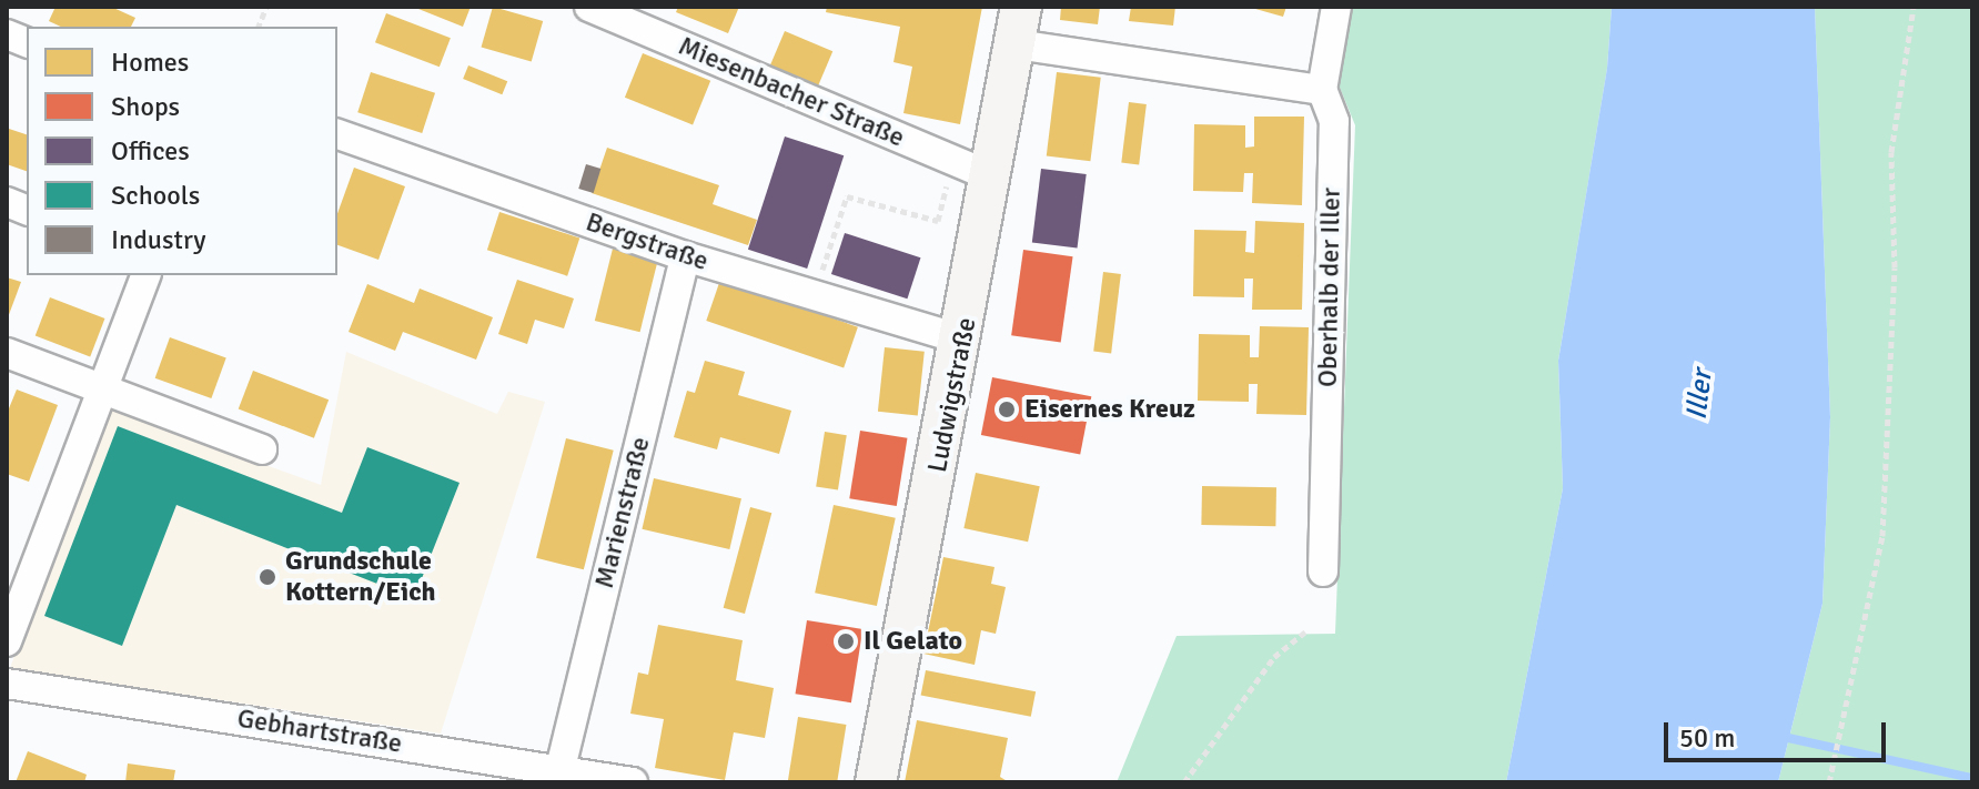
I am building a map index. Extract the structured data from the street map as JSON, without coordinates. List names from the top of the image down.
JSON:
{
  "streets": {
    "street": [
      "Miesenbacher Straße",
      "Bergstraße",
      "Oberhalb der Iller",
      "Ludwigstraße",
      "Marienstraße",
      "Gebhartstraße"
    ]
  },
  "crossings": [
    ["Miesenbacher Straße", "Ludwigstraße"],
    ["Bergstraße", "Ludwigstraße"],
    ["Bergstraße", "Marienstraße"],
    ["Marienstraße", "Gebhartstraße"]
  ],
  "water": ["Iller"],
  "places": ["Eisernes Kreuz", "Grundschule Kottern/Eich", "Il Gelato"],
  "legend": [
    "Homes",
    "Shops",
    "Offices",
    "Schools",
    "Industry"
  ],
  "scale_bar": "50 m"
}
